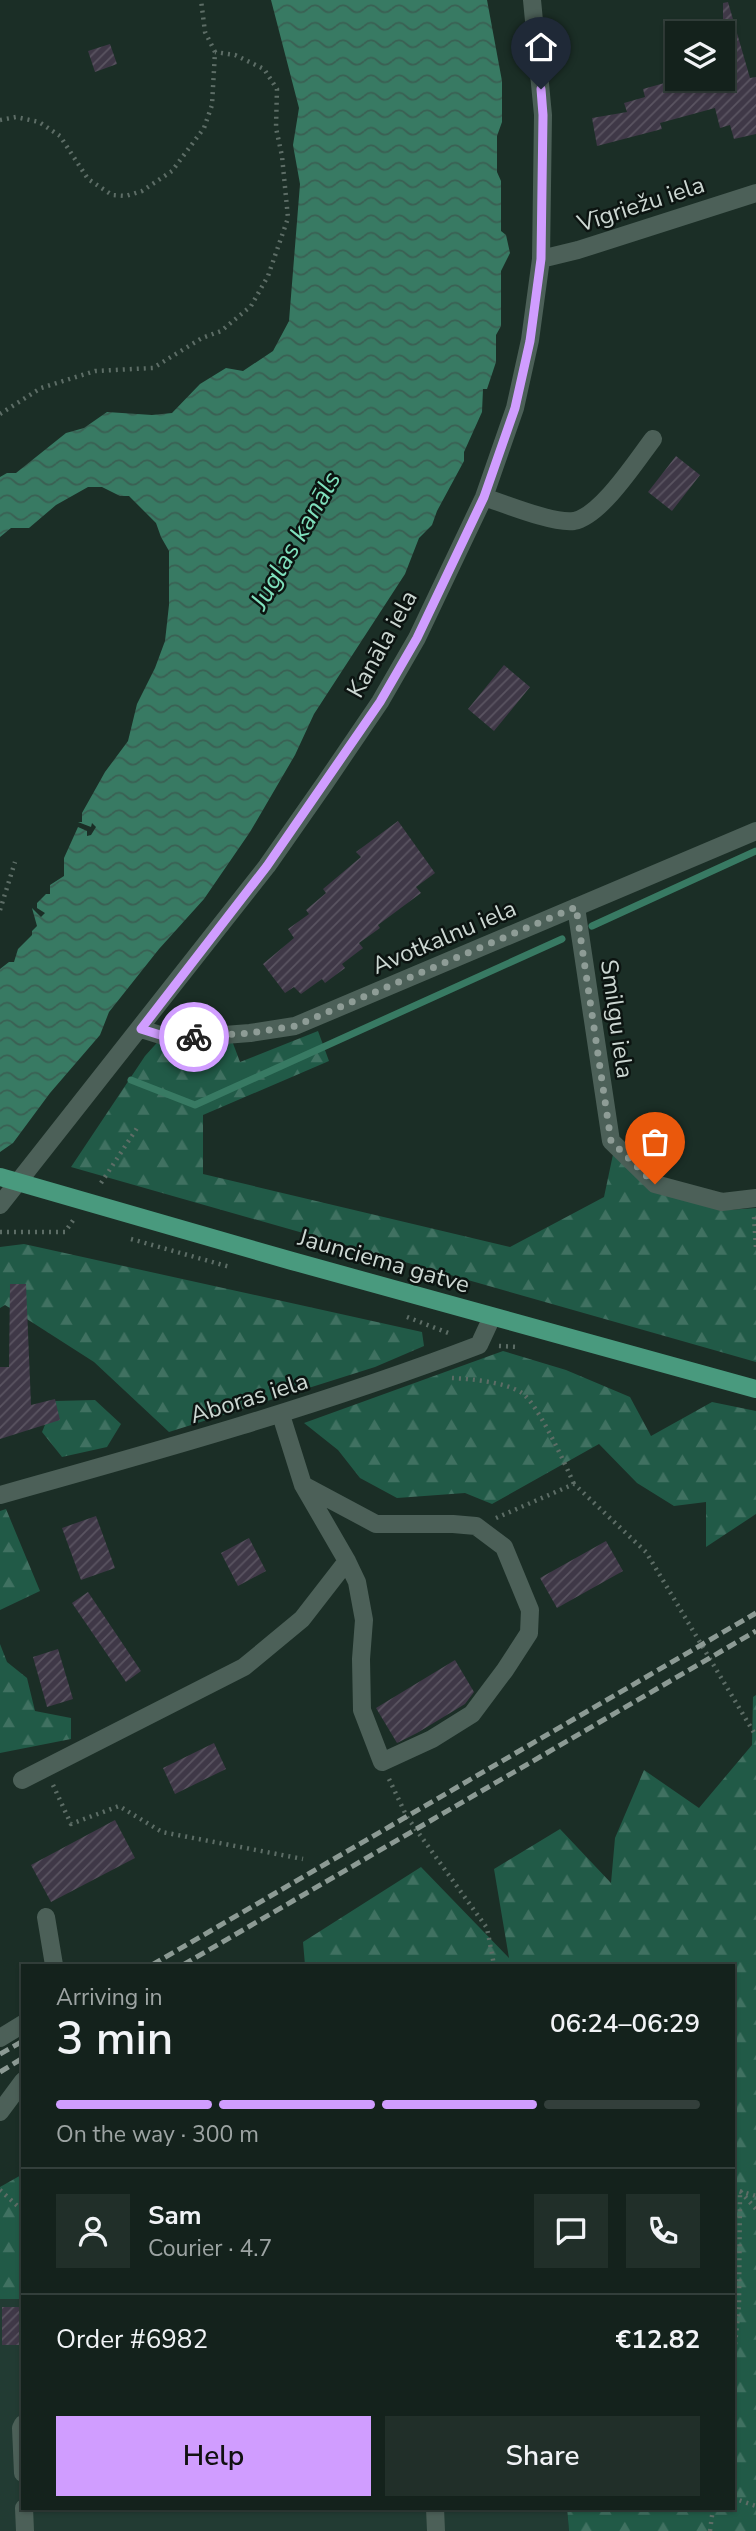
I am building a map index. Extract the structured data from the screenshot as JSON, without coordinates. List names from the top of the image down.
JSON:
{
  "streets": {
    "main road": ["Jaunciema gatve"],
    "street": [
      "Vīgriežu iela",
      "Kanāla iela",
      "Avotkalnu iela",
      "Smilgu iela",
      "Aboras iela"
    ]
  },
  "crossings": [
    ["Vīgriežu iela", "Kanāla iela"],
    ["Kanāla iela", "Avotkalnu iela"],
    ["Avotkalnu iela", "Smilgu iela"],
    ["Jaunciema gatve", "Aboras iela"]
  ],
  "water": ["Juglas kanāls"],
  "page": {
    "heading": ["3 min", "Arriving in", "06:24–06:29"],
    "panel": [
      "Sam",
      "Courier · 4.7",
      "Order #6982",
      "€12.82"
    ],
    "bar": "On the way · 300 m",
    "buttons": ["Help", "Share"]
  }
}
